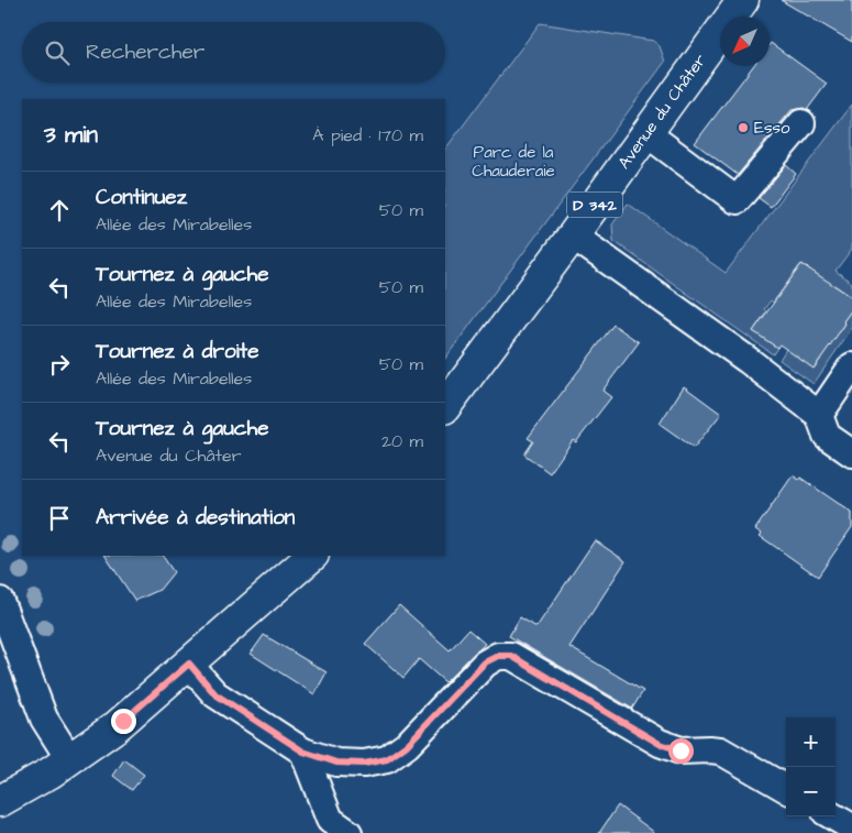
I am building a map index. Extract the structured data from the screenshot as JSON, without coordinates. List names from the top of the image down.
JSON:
{
  "streets": {
    "main road": ["Avenue du Châter", "D 342"]
  },
  "parks": ["Parc de la Chauderaie"],
  "places": ["Esso"],
  "north": "bottom left",
  "page": {
    "search": "Rechercher",
    "heading": ["3 min", "À pied · 170 m"],
    "list": [
      ["Continuez", "Allée des Mirabelles", "50 m"],
      ["Tournez à gauche", "Allée des Mirabelles", "50 m"],
      ["Tournez à droite", "Allée des Mirabelles", "50 m"],
      ["Tournez à gauche", "Avenue du Châter", "20 m"],
      "Arrivée à destination"
    ],
    "map_buttons": ["+", "−"]
  }
}
